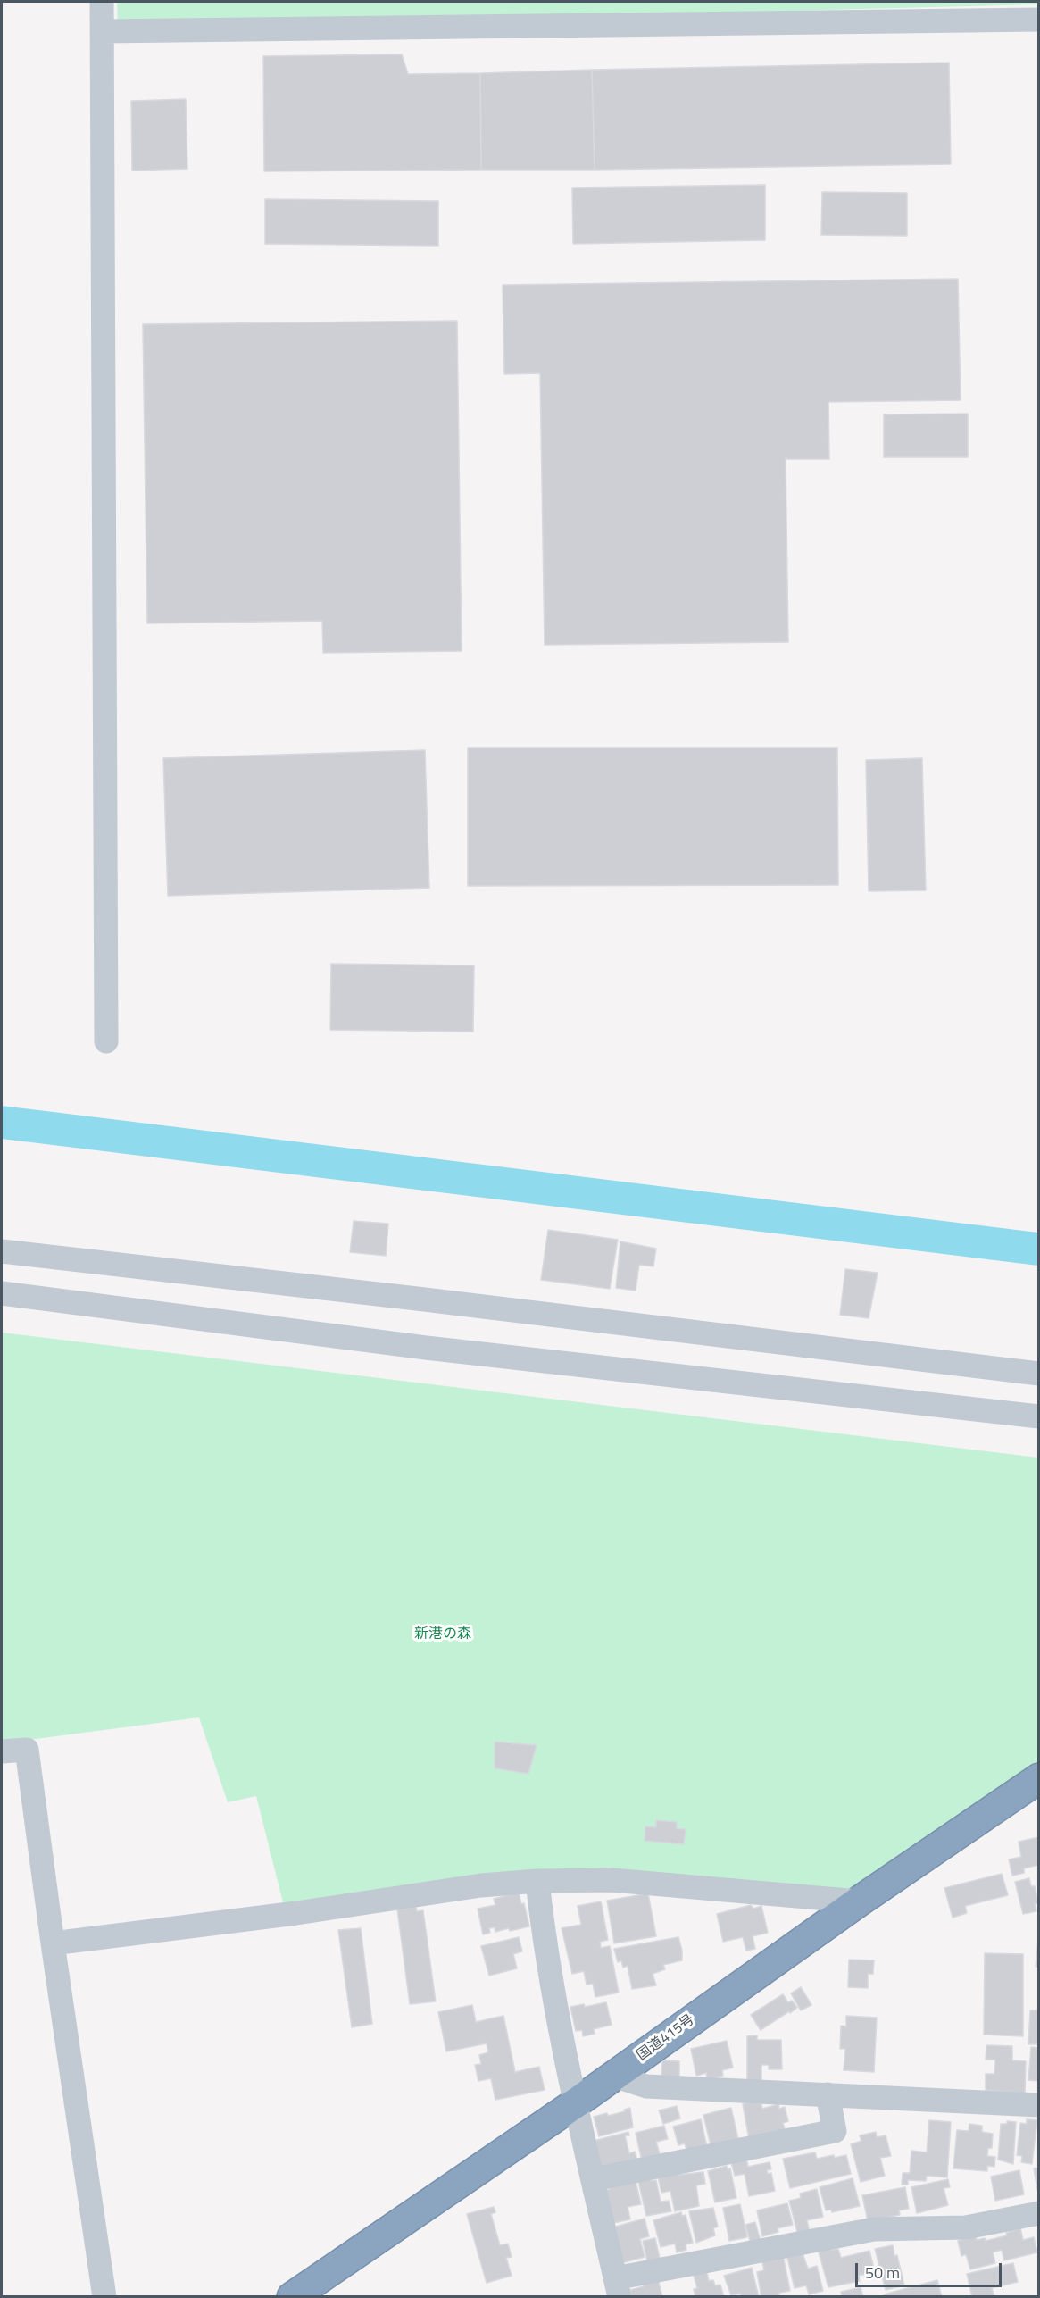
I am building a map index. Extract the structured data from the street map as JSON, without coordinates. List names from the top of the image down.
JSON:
{
  "streets": {
    "highway": ["国道415号"]
  },
  "parks": ["新港の森"],
  "scale_bar": "50 m"
}
